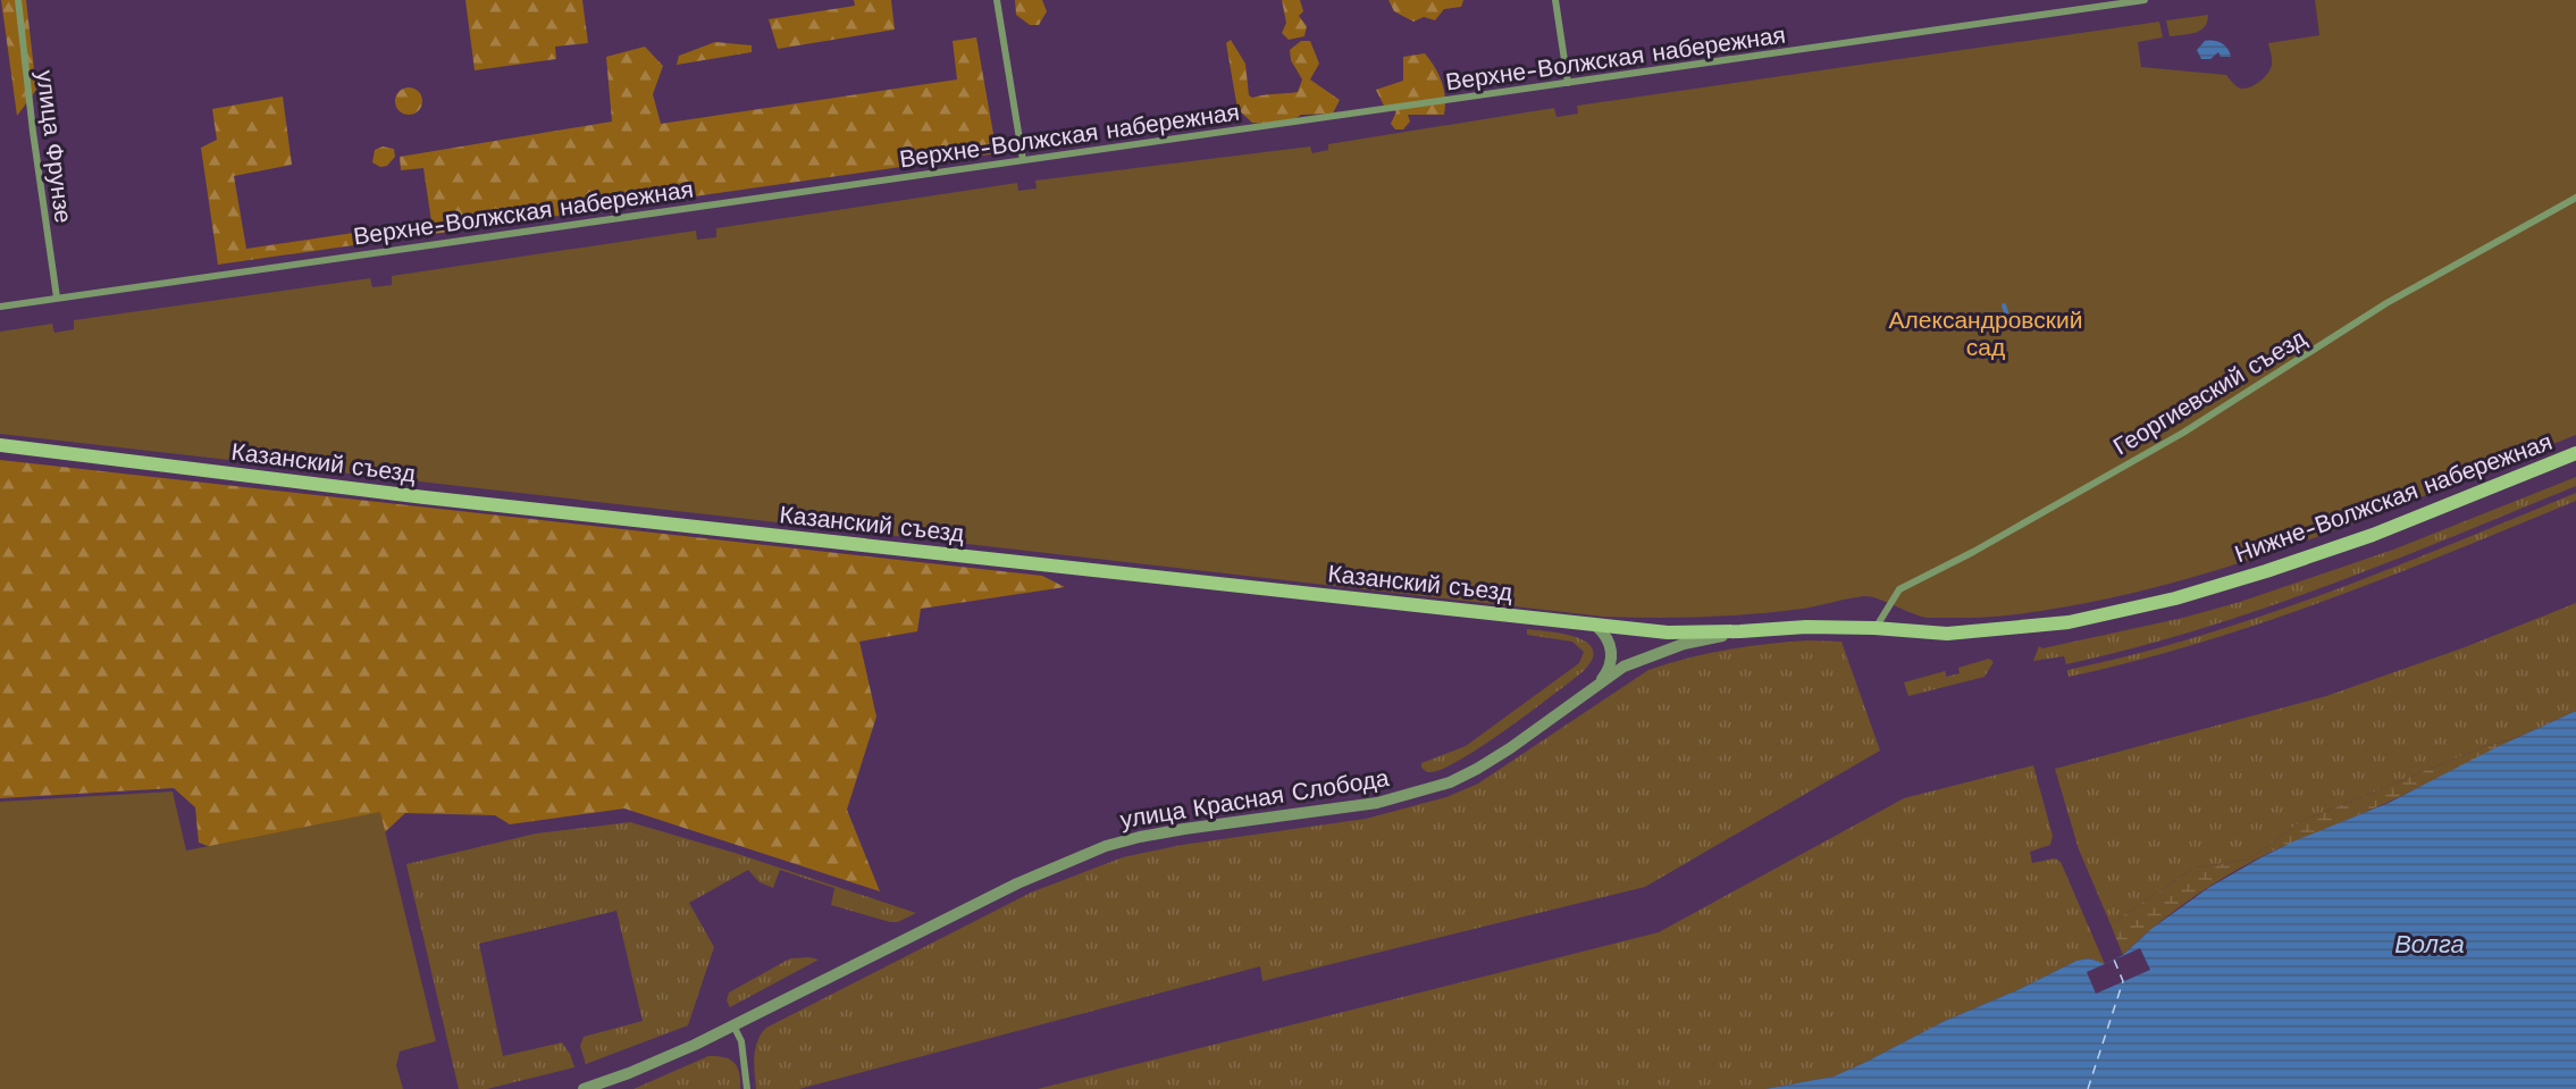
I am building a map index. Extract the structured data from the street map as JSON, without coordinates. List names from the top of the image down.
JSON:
{
  "streets": {
    "main road": ["Казанский съезд", "Нижне-Волжская набережная"],
    "street": [
      "Верхне-Волжская набережная",
      "улица Фрунзе",
      "Георгиевский съезд",
      "улица Красная Слобода"
    ]
  },
  "crossings": [
    ["Верхне-Волжская набережная", "улица Фрунзе"],
    ["Георгиевский съезд", "Нижне-Волжская набережная"],
    ["Казанский съезд", "Нижне-Волжская набережная"],
    ["Казанский съезд", "улица Красная Слобода"],
    ["Нижне-Волжская набережная", "улица Красная Слобода"]
  ],
  "water": ["Волга"],
  "parks": ["Александровский сад"]
}
